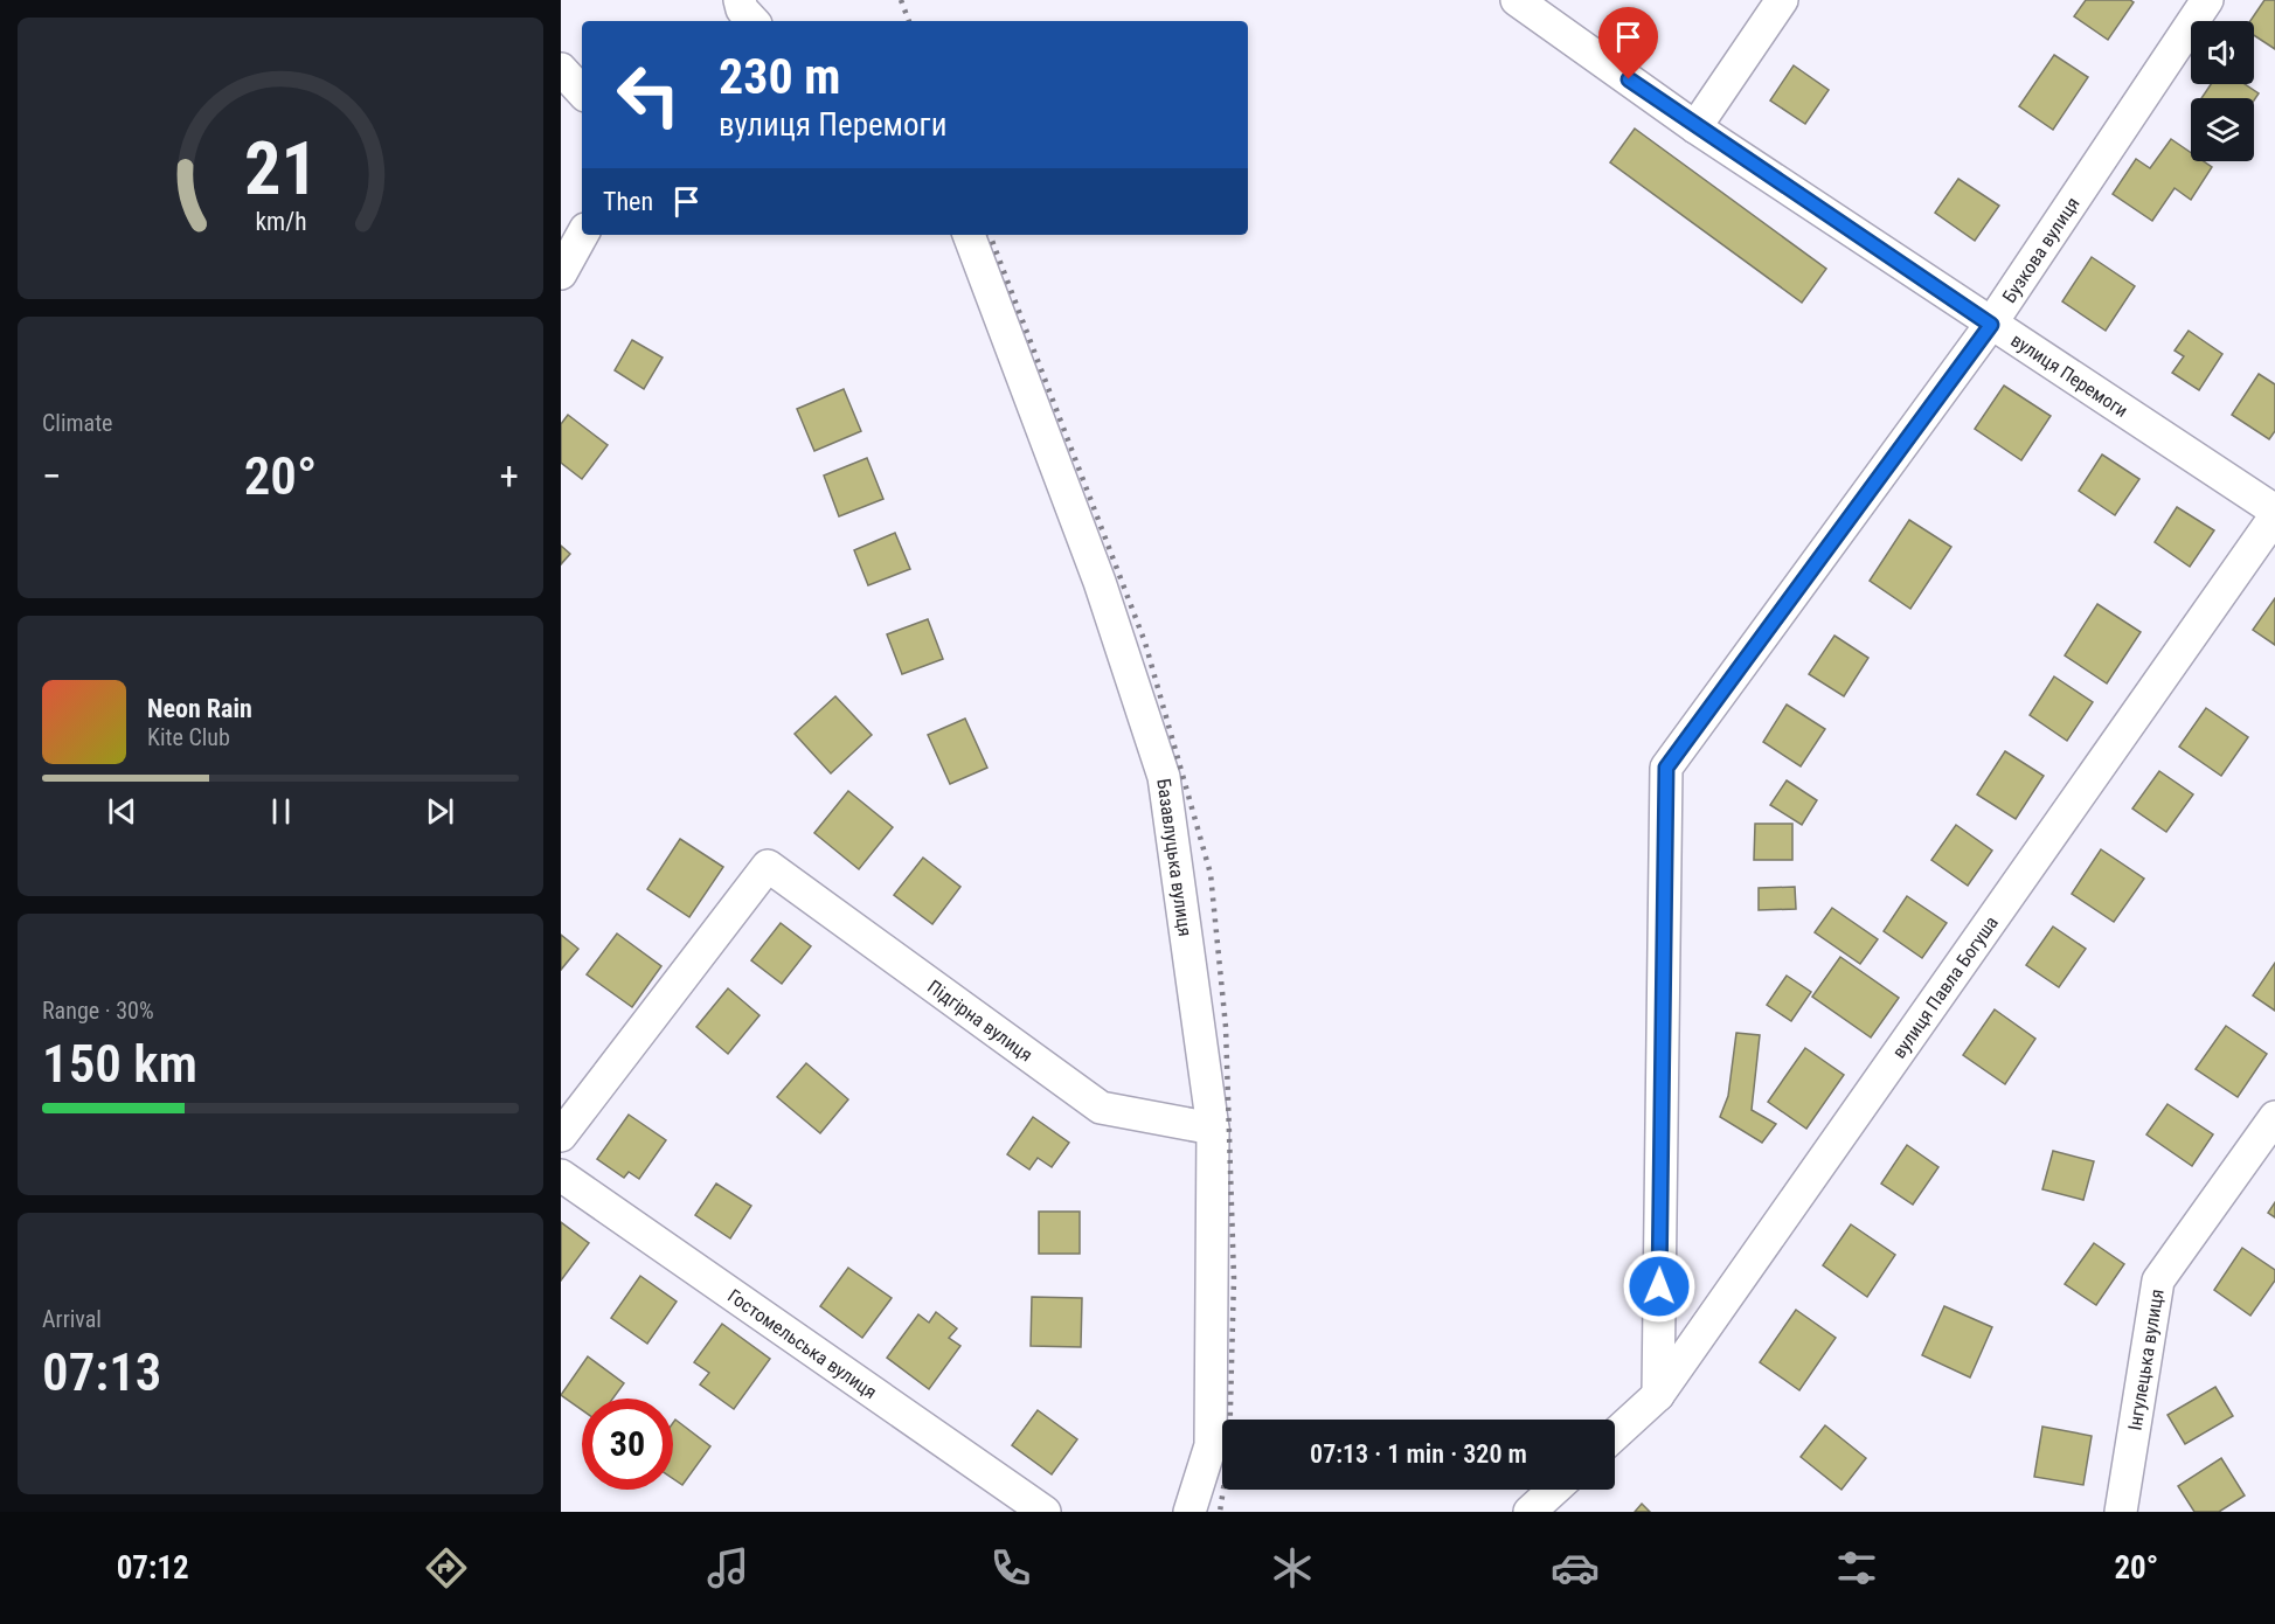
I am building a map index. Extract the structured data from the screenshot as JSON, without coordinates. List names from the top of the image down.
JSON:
{
  "streets": {
    "street": [
      "Бузкова вулиця",
      "вулиця Перемоги",
      "Базавлуцька вулиця",
      "вулиця Павла Богуша",
      "Підгірна вулиця",
      "Гостомельська вулиця",
      "Інгулецька вулиця"
    ]
  },
  "crossings": [
    ["Бузкова вулиця", "вулиця Перемоги"],
    ["Бузкова вулиця", "вулиця Павла Богуша"],
    ["Базавлуцька вулиця", "Підгірна вулиця"]
  ],
  "page": {
    "turn": ["230 m", "вулиця Перемоги"],
    "then": "Then",
    "tile": [
      "Climate",
      ["Range · 30%", "150 km"],
      ["Arrival", "07:13"]
    ],
    "heat": ["−", "20°", "+"],
    "song": ["Neon Rain", "Kite Club"],
    "limit": "30",
    "trip": "07:13 · 1 min · 320 m",
    "tabs": ["07:12", "20°"],
    "gauge": ["21", "km/h"]
  }
}
